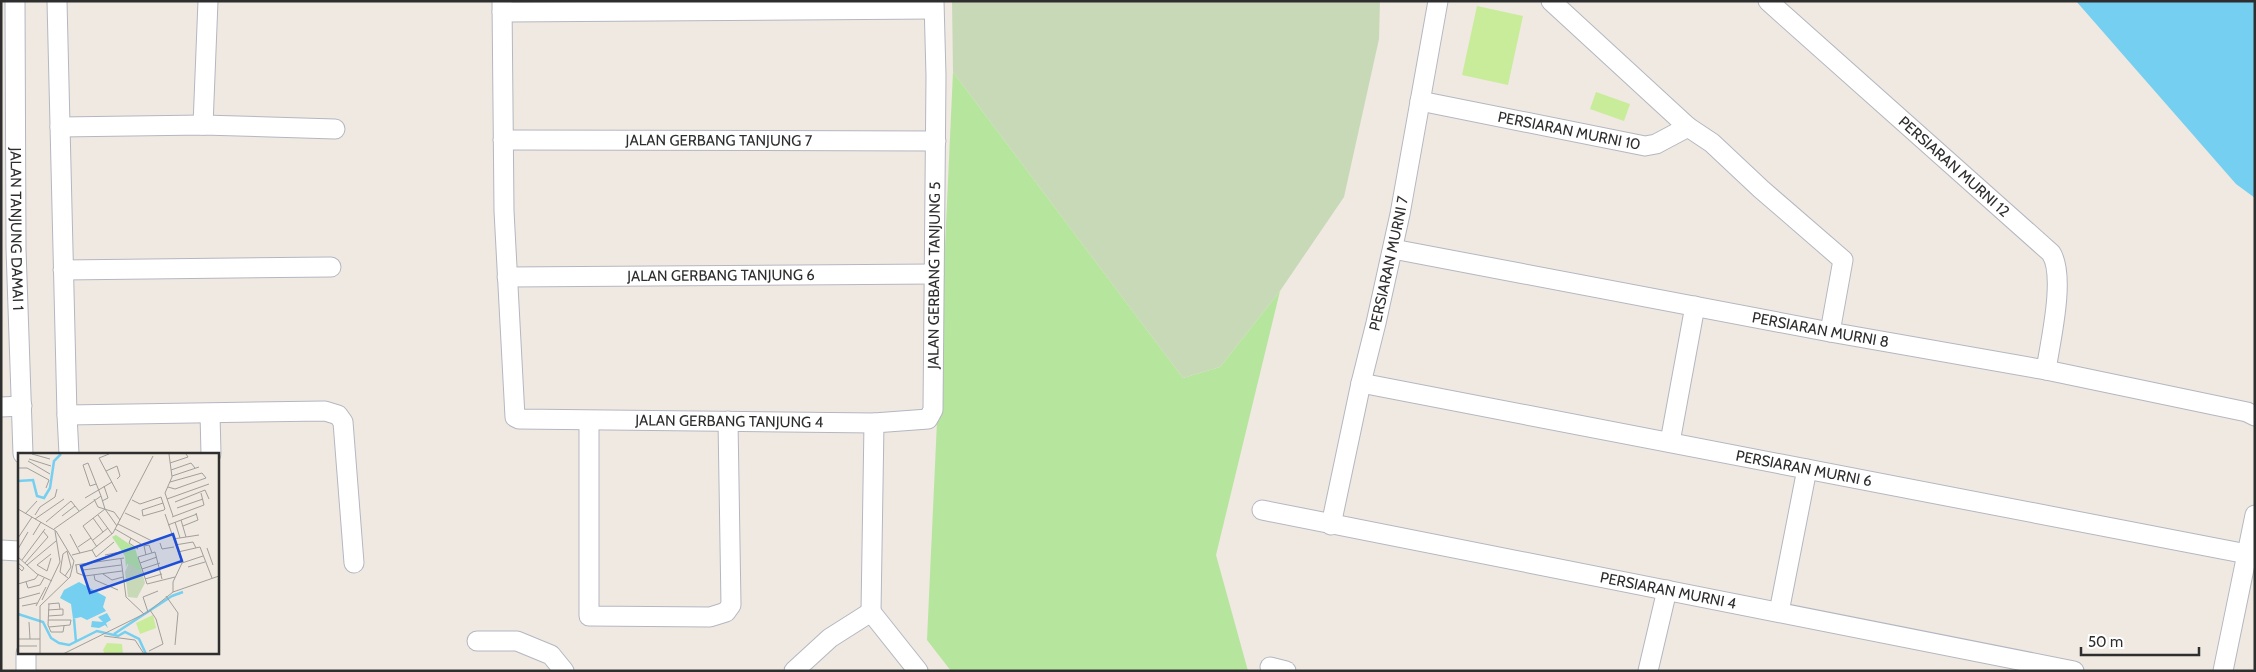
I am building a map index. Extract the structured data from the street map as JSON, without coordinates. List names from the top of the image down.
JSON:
{
  "streets": {
    "street": [
      "PERSIARAN MURNI 10",
      "JALAN GERBANG TANJUNG 7",
      "PERSIARAN MURNI 12",
      "JALAN TANJUNG DAMAI 1",
      "PERSIARAN MURNI 7",
      "JALAN GERBANG TANJUNG 6",
      "JALAN GERBANG TANJUNG 5",
      "PERSIARAN MURNI 8",
      "JALAN GERBANG TANJUNG 4",
      "PERSIARAN MURNI 6",
      "PERSIARAN MURNI 4"
    ]
  },
  "crossings": [
    ["PERSIARAN MURNI 10", "PERSIARAN MURNI 7"],
    ["JALAN GERBANG TANJUNG 7", "JALAN GERBANG TANJUNG 5"],
    ["PERSIARAN MURNI 12", "PERSIARAN MURNI 8"],
    ["PERSIARAN MURNI 7", "PERSIARAN MURNI 8"],
    ["PERSIARAN MURNI 7", "PERSIARAN MURNI 6"],
    ["PERSIARAN MURNI 7", "PERSIARAN MURNI 4"],
    ["JALAN GERBANG TANJUNG 6", "JALAN GERBANG TANJUNG 5"],
    ["JALAN GERBANG TANJUNG 6", "JALAN GERBANG TANJUNG 4"],
    ["JALAN GERBANG TANJUNG 5", "JALAN GERBANG TANJUNG 4"]
  ],
  "scale_bar": "50 m"
}
